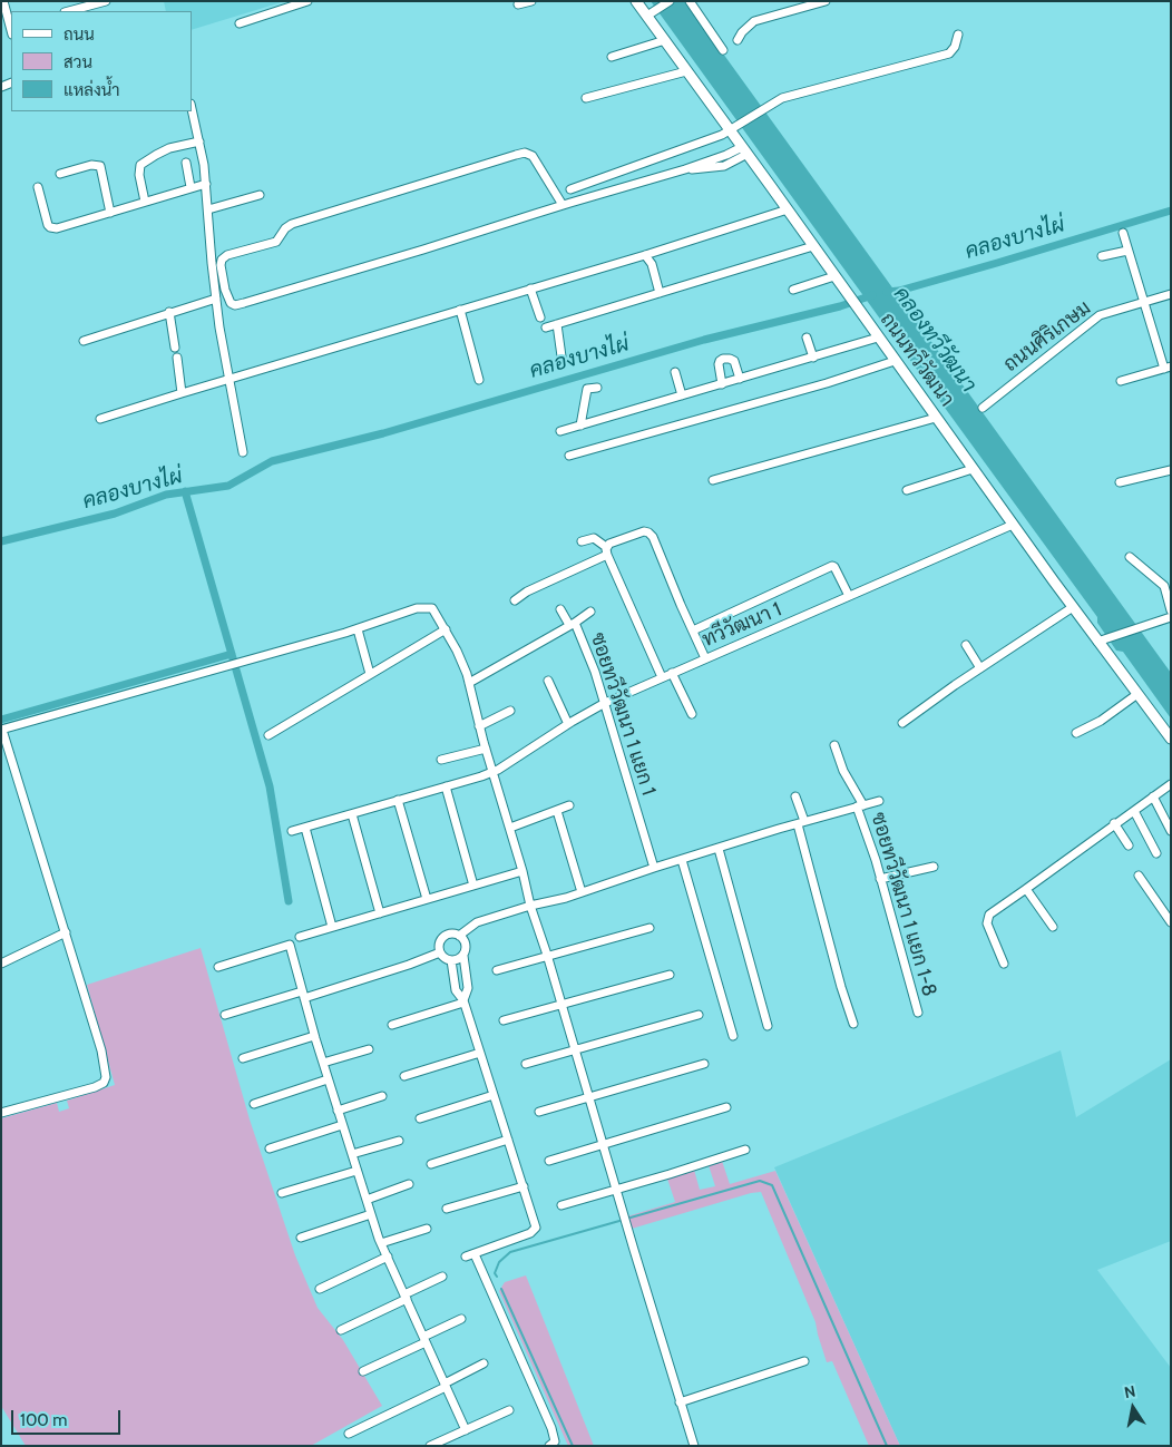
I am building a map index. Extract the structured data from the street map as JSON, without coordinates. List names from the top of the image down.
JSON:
{
  "streets": {
    "main road": ["ถนนทวีวัฒนา"],
    "street": [
      "ถนนศิริเกษม",
      "ทวีวัฒนา 1",
      "ซอยทวีวัฒนา 1 แยก 1",
      "ซอยทวีวัฒนา 1 แยก 1-8"
    ]
  },
  "crossings": [
    ["ถนนทวีวัฒนา", "ทวีวัฒนา 1"],
    ["ทวีวัฒนา 1", "ซอยทวีวัฒนา 1 แยก 1"]
  ],
  "water": ["คลองบางไผ่", "คลองทวีวัฒนา"],
  "legend": ["ถนน", "สวน", "แหล่งน้ำ"],
  "scale_bar": "100 m",
  "north": "top"
}
